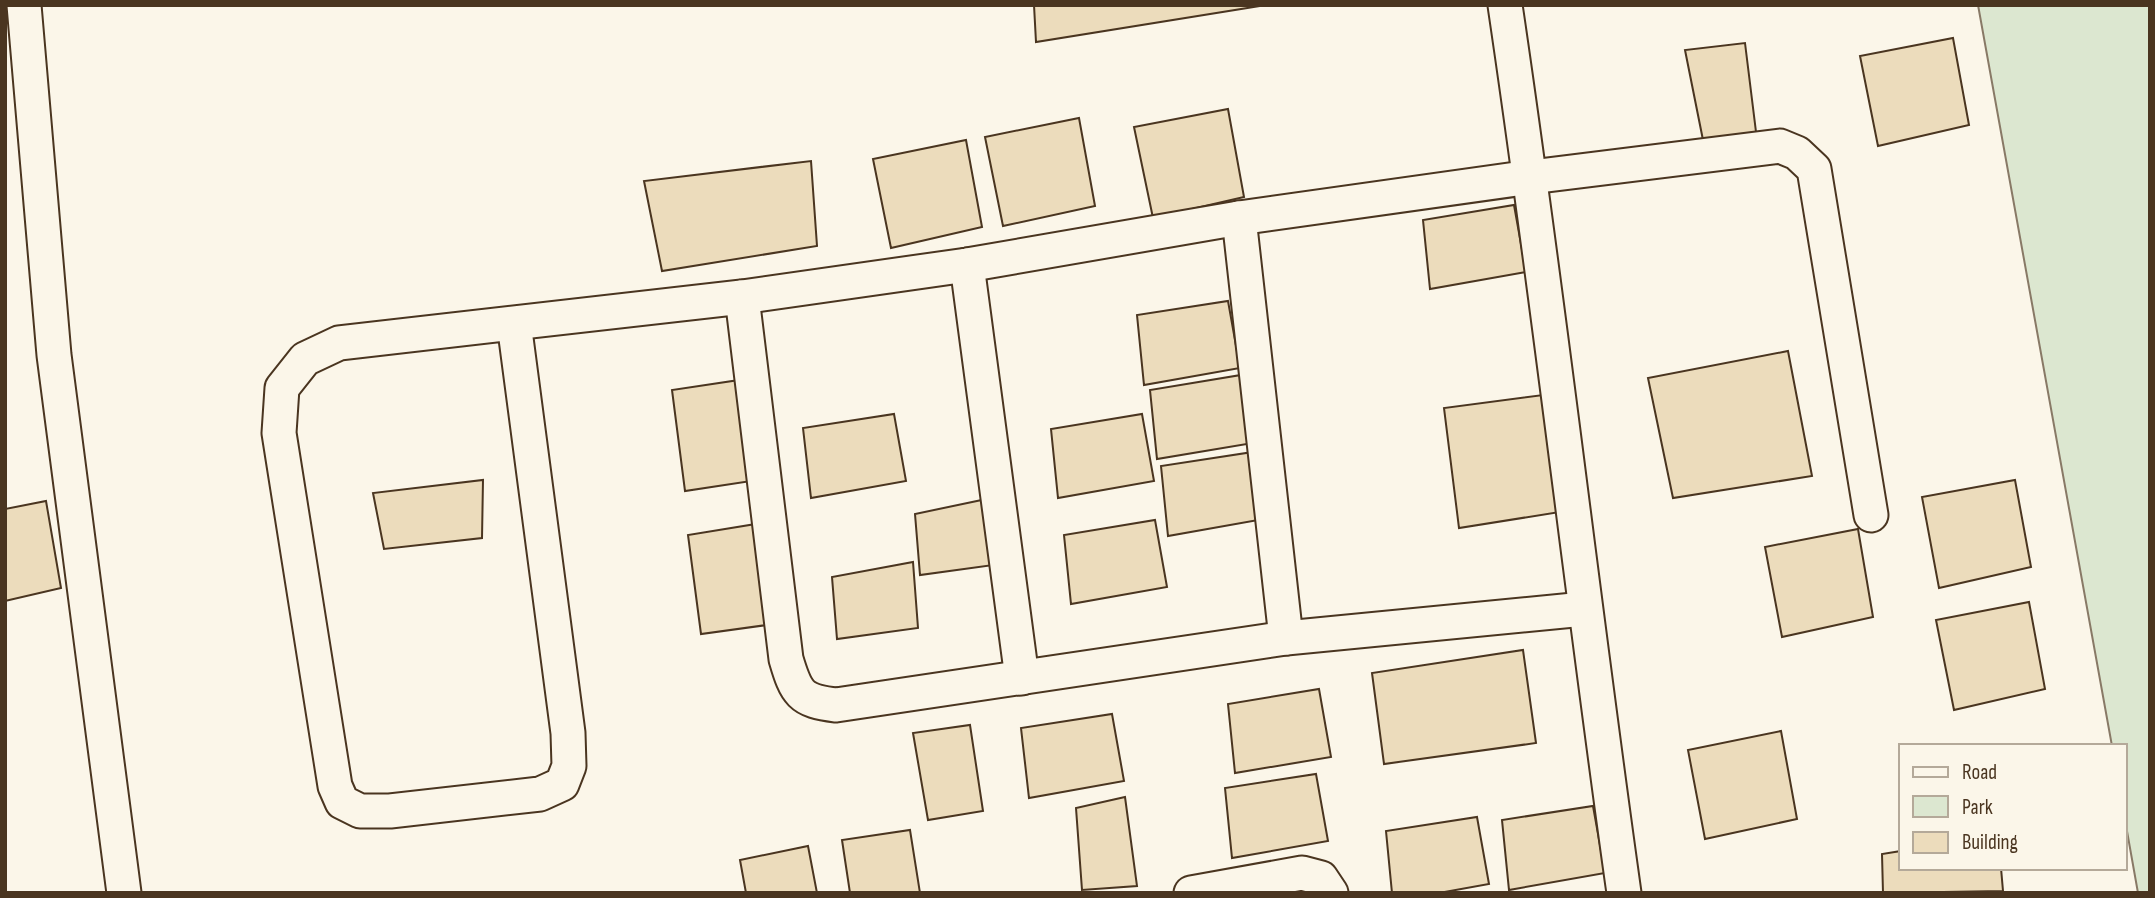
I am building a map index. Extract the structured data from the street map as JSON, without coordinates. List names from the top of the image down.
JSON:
{
  "legend": ["Road", "Park", "Building"]
}
